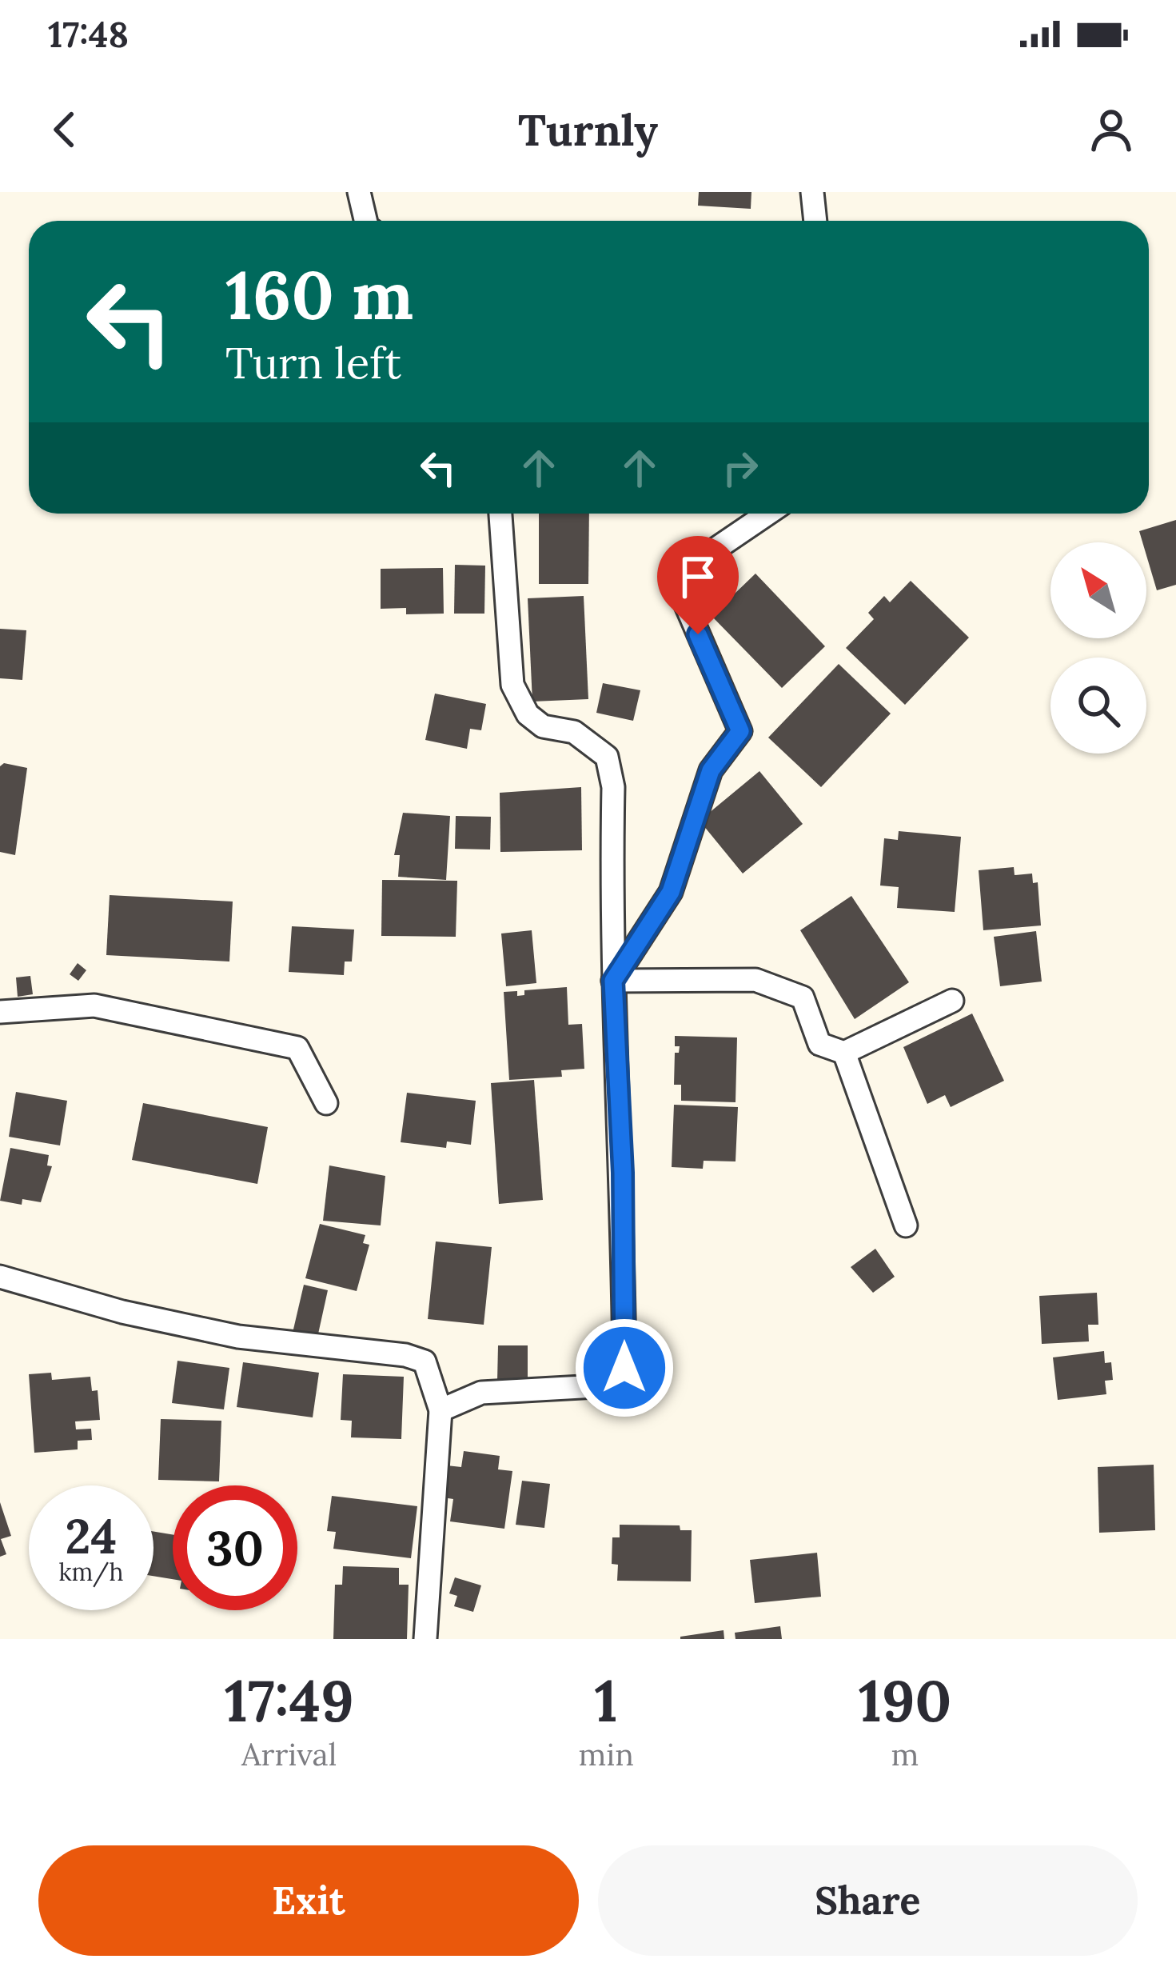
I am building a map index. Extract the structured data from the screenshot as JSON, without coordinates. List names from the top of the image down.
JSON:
{
  "north": "top left",
  "page": {
    "status": "17:48",
    "header": "Turnly",
    "turn": ["160 m", "Turn left"],
    "speed": "24 km/h",
    "limit": "30",
    "eta": [
      "17:49",
      "Arrival",
      "1",
      "min",
      "190",
      "m"
    ],
    "buttons": ["Exit", "Share"]
  }
}
